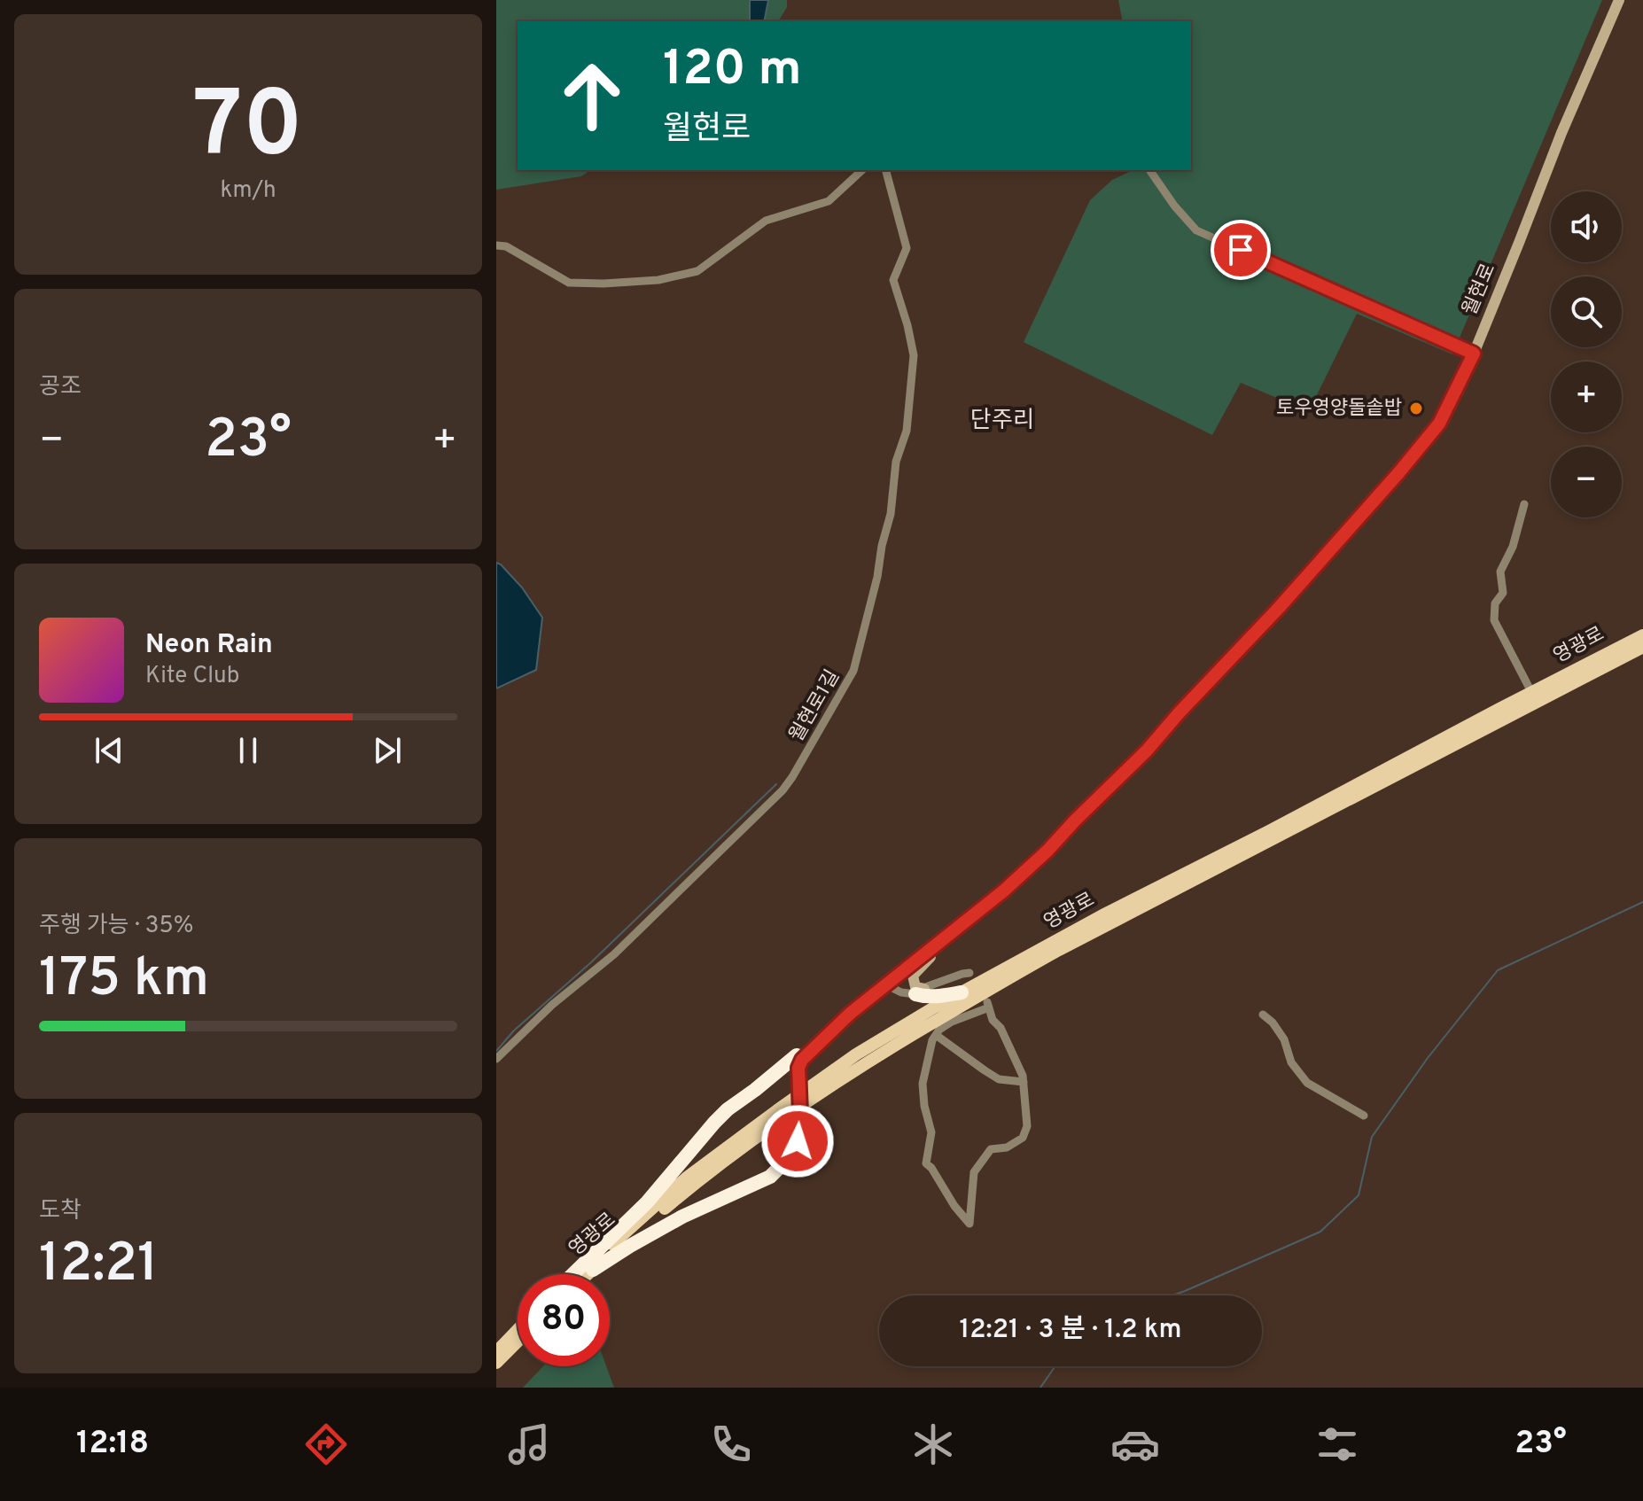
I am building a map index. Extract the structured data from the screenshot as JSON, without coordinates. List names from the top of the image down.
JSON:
{
  "streets": {
    "main road": ["영광로"],
    "street": ["월현로", "월현로1길"]
  },
  "districts": ["단주리"],
  "places": ["토우영양돌솥밥"],
  "page": {
    "tile": [
      ["70", "km/h"],
      "공조",
      ["주행 가능 · 35%", "175 km"],
      ["도착", "12:21"]
    ],
    "turn": ["120 m", "월현로"],
    "map_buttons": ["+", "−"],
    "heat": ["−", "23°", "+"],
    "song": ["Neon Rain", "Kite Club"],
    "limit": "80",
    "trip": "12:21 · 3 분 · 1.2 km",
    "tabs": ["12:18", "23°"]
  }
}
